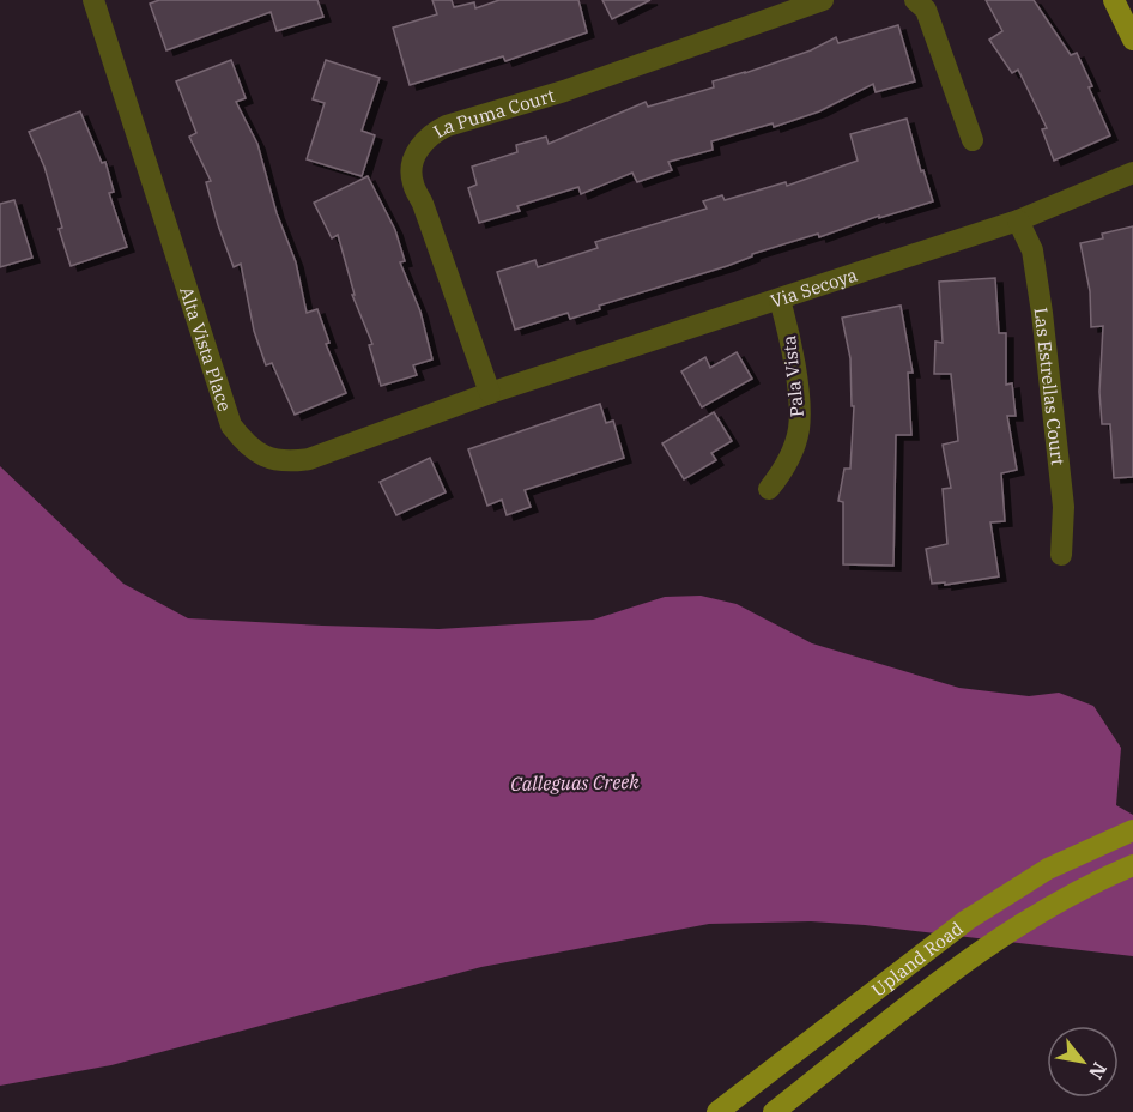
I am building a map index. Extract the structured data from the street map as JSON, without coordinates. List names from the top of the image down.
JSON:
{
  "streets": {
    "main road": ["Upland Road"],
    "street": [
      "La Puma Court",
      "Via Secoya",
      "Alta Vista Place",
      "Pala Vista",
      "Las Estrellas Court"
    ]
  },
  "crossings": [
    ["La Puma Court", "Via Secoya"],
    ["La Puma Court", "Alta Vista Place"],
    ["Via Secoya", "Alta Vista Place"],
    ["Via Secoya", "Pala Vista"],
    ["Via Secoya", "Las Estrellas Court"]
  ],
  "water": ["Calleguas Creek"],
  "north": "bottom right"
}
